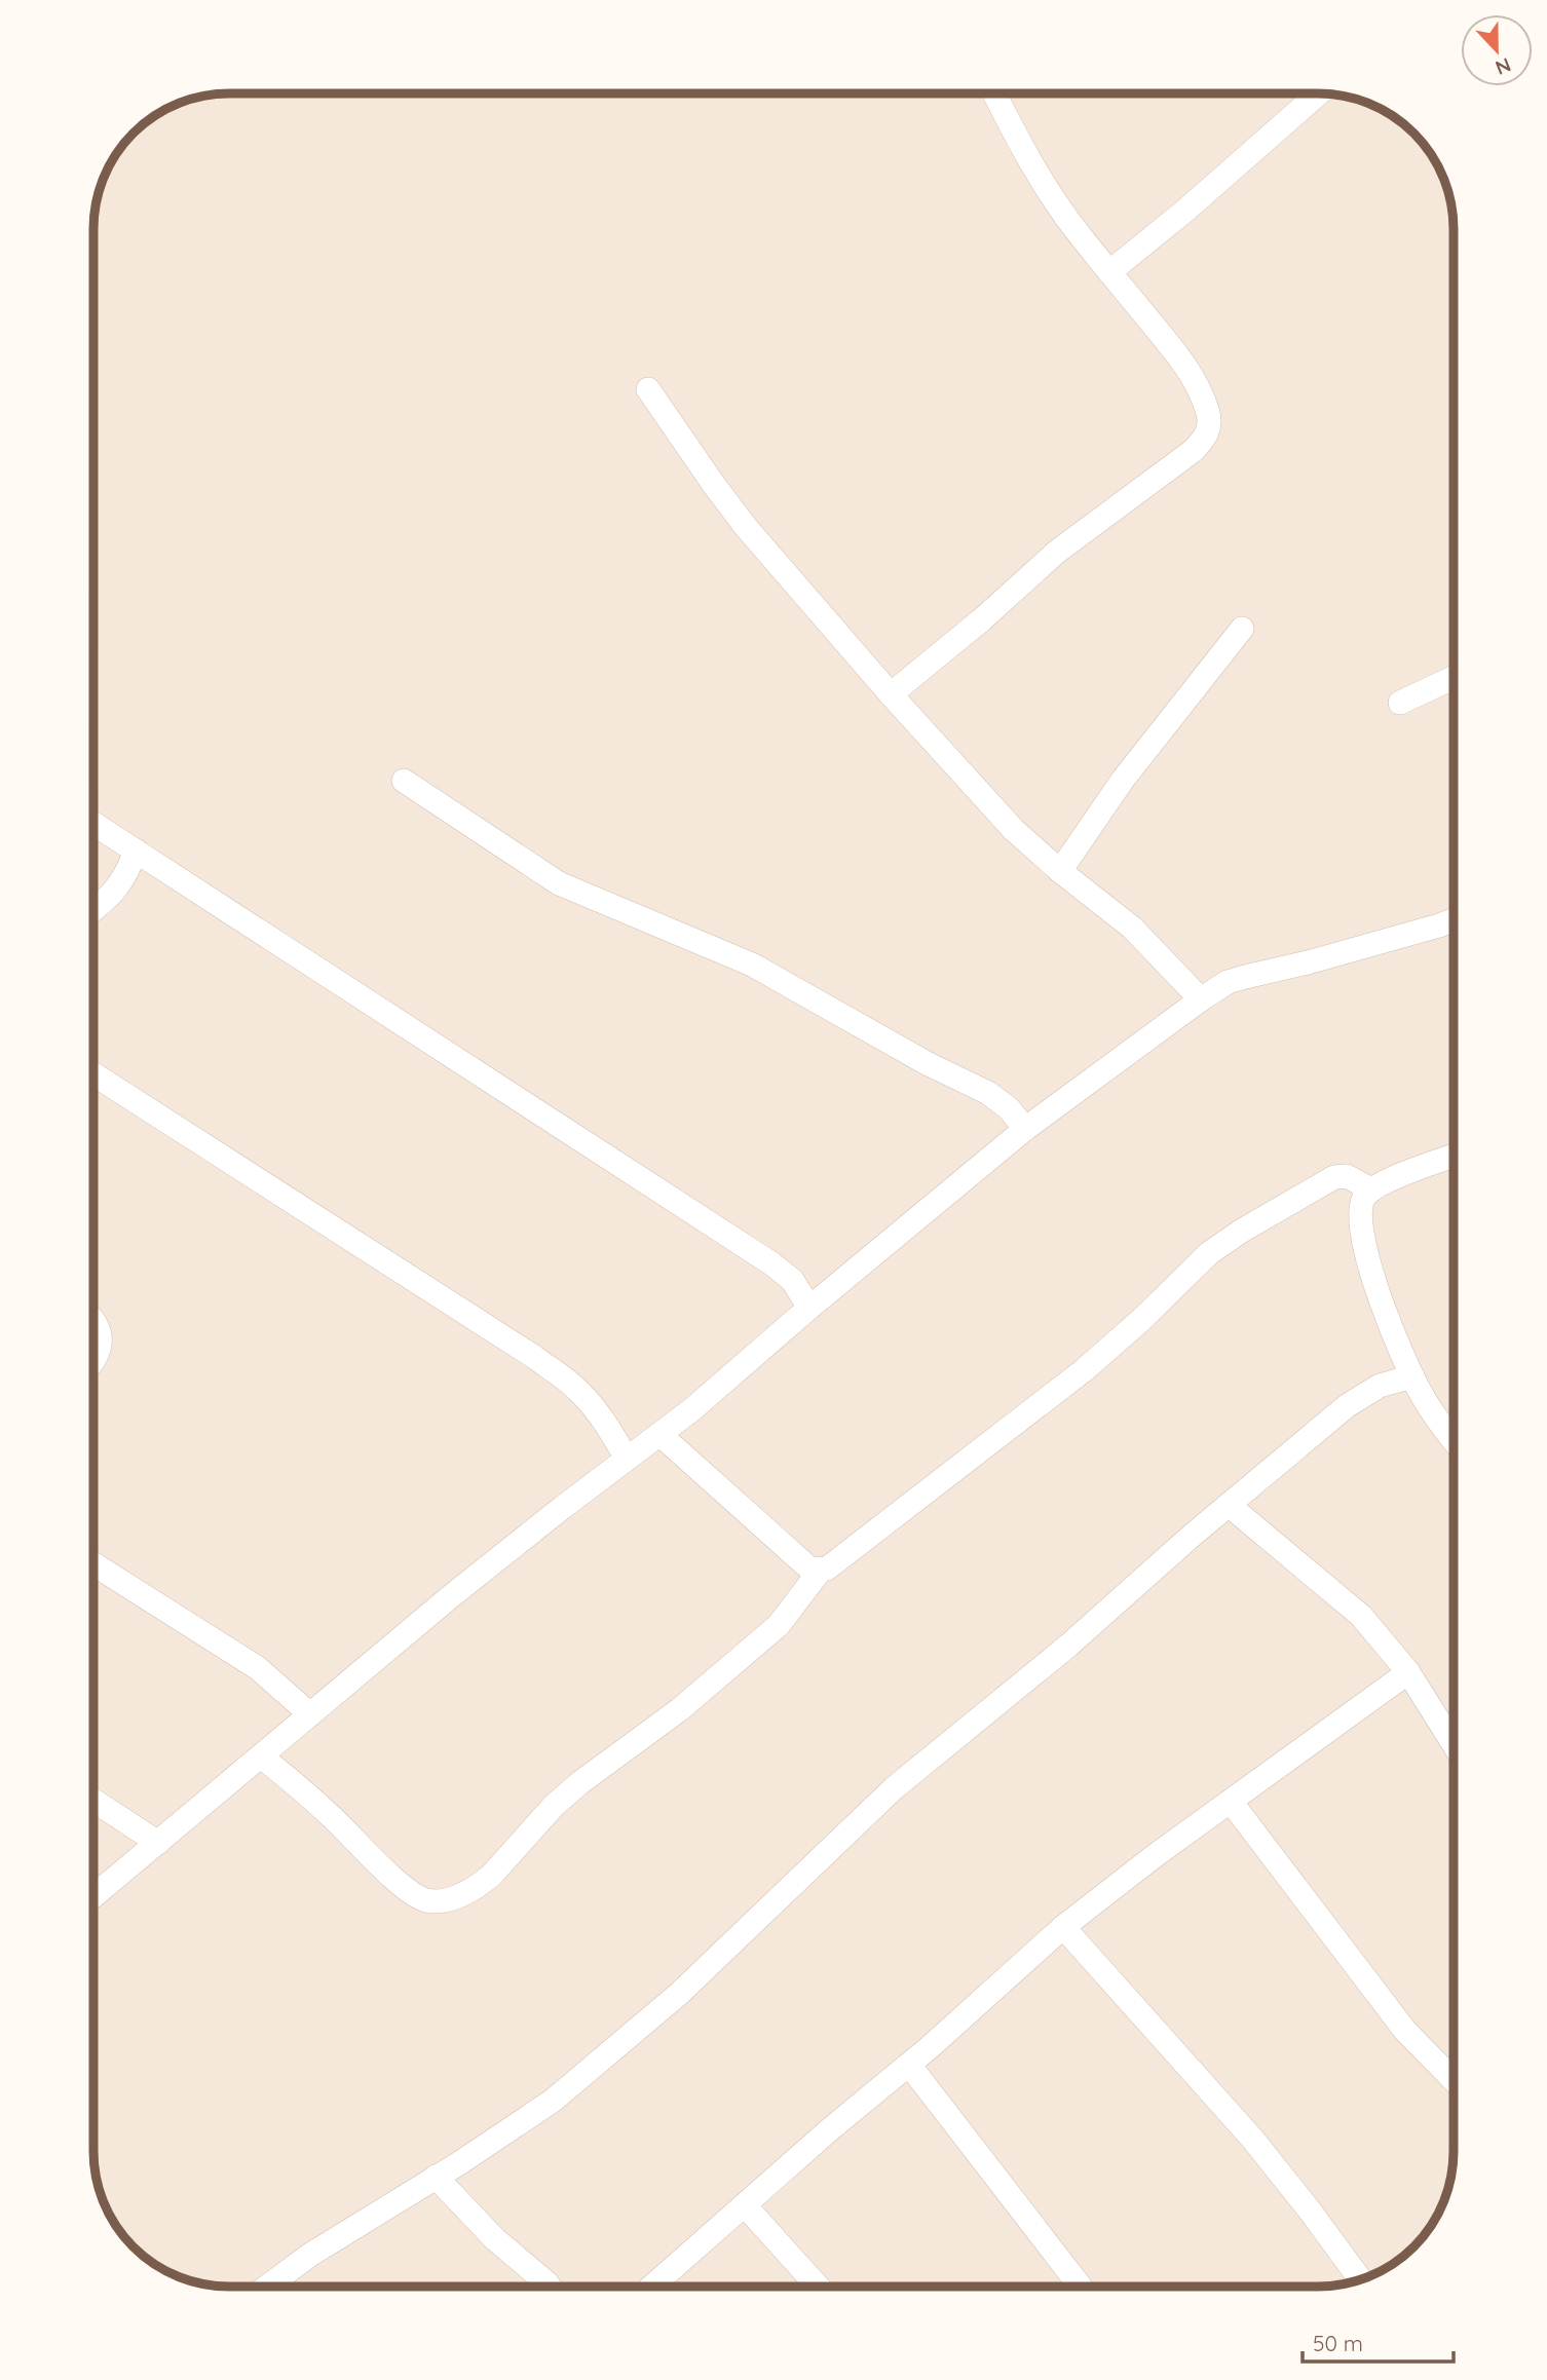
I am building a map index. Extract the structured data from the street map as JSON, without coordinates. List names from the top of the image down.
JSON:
{
  "scale_bar": "50 m",
  "north": "bottom"
}
